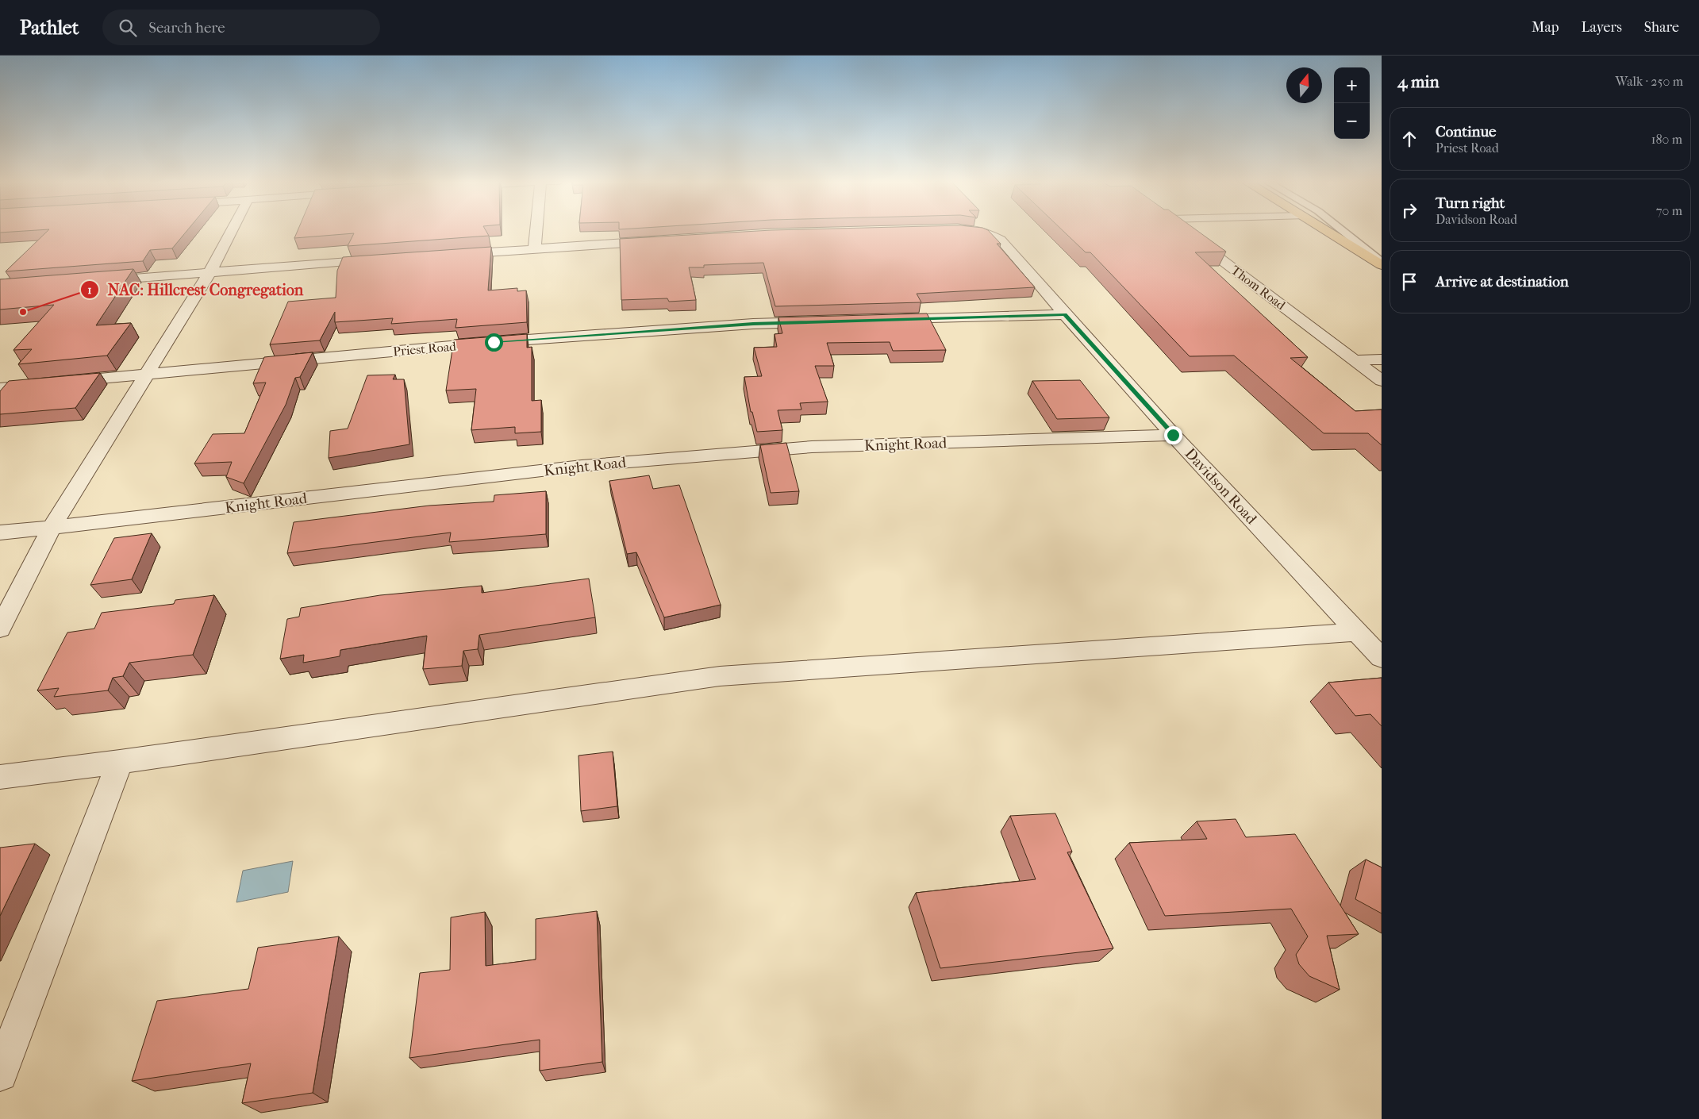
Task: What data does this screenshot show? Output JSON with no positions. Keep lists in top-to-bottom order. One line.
{"streets":{"street":["Thom Road","Priest Road","Knight Road","Davidson Road"]},"crossings":[["Knight Road","Davidson Road"]],"places":["NAC: Hillcrest Congregation"],"north":"top","page":{"header":"Pathlet","search":"Search here","nav":["Map","Layers","Share"],"heading":["4 min","Walk · 250 m"],"map_buttons":["+","−"],"list":[["Continue","Priest Road","180 m"],["Turn right","Davidson Road","70 m"],"Arrive at destination"]}}
